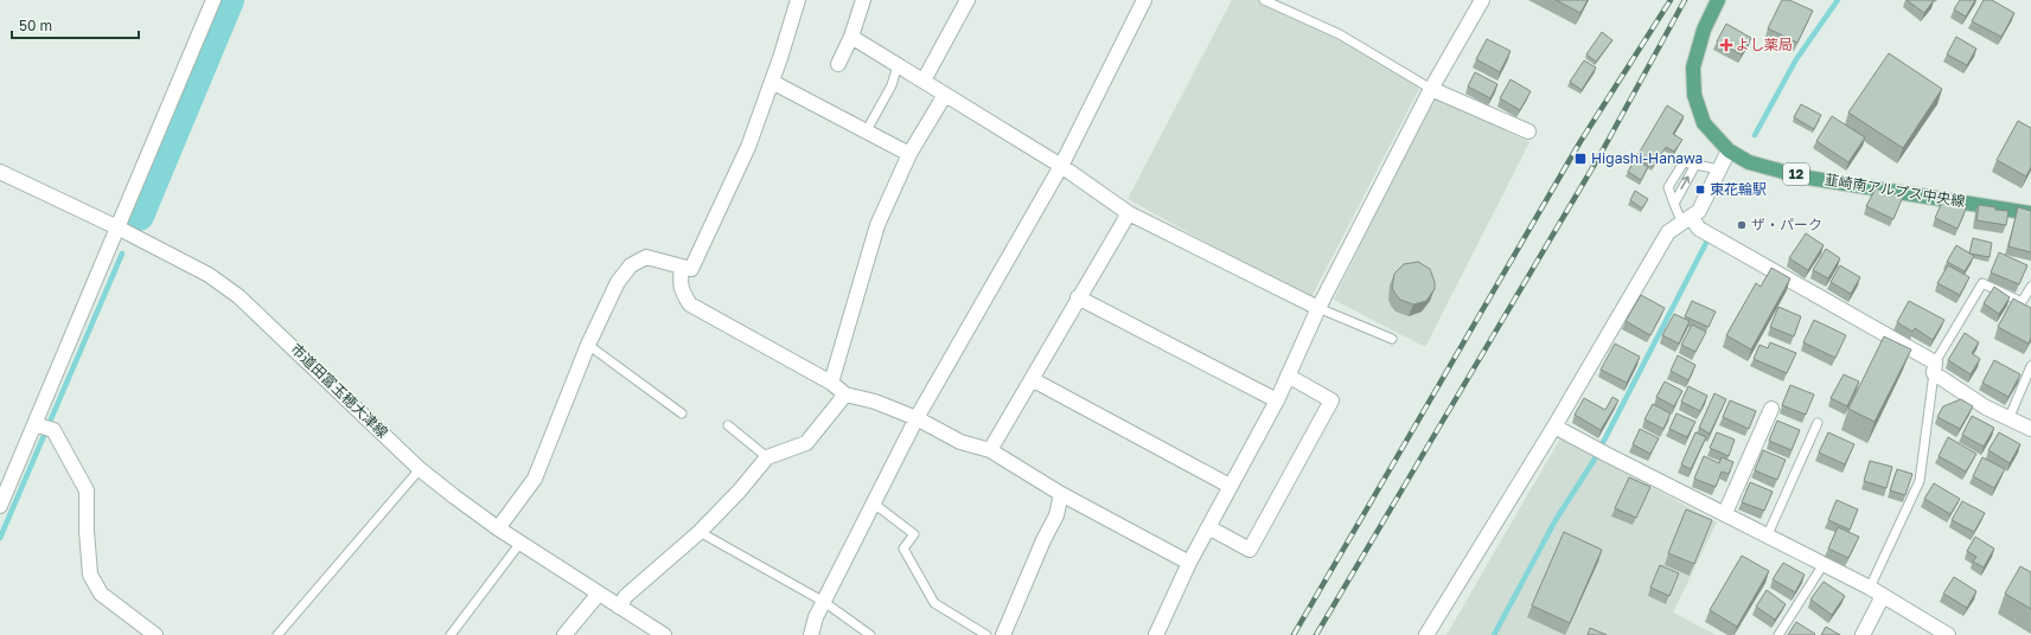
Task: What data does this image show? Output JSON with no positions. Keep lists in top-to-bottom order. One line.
{"streets":{"main road":["12","韮崎南アルプス中央線"],"street":["市道田富玉穂大津線"]},"places":{"health":["よし薬局"],"transit":["Higashi-Hanawa","東花輪駅"],"other":["ザ・パーク"]},"scale_bar":"50 m"}
